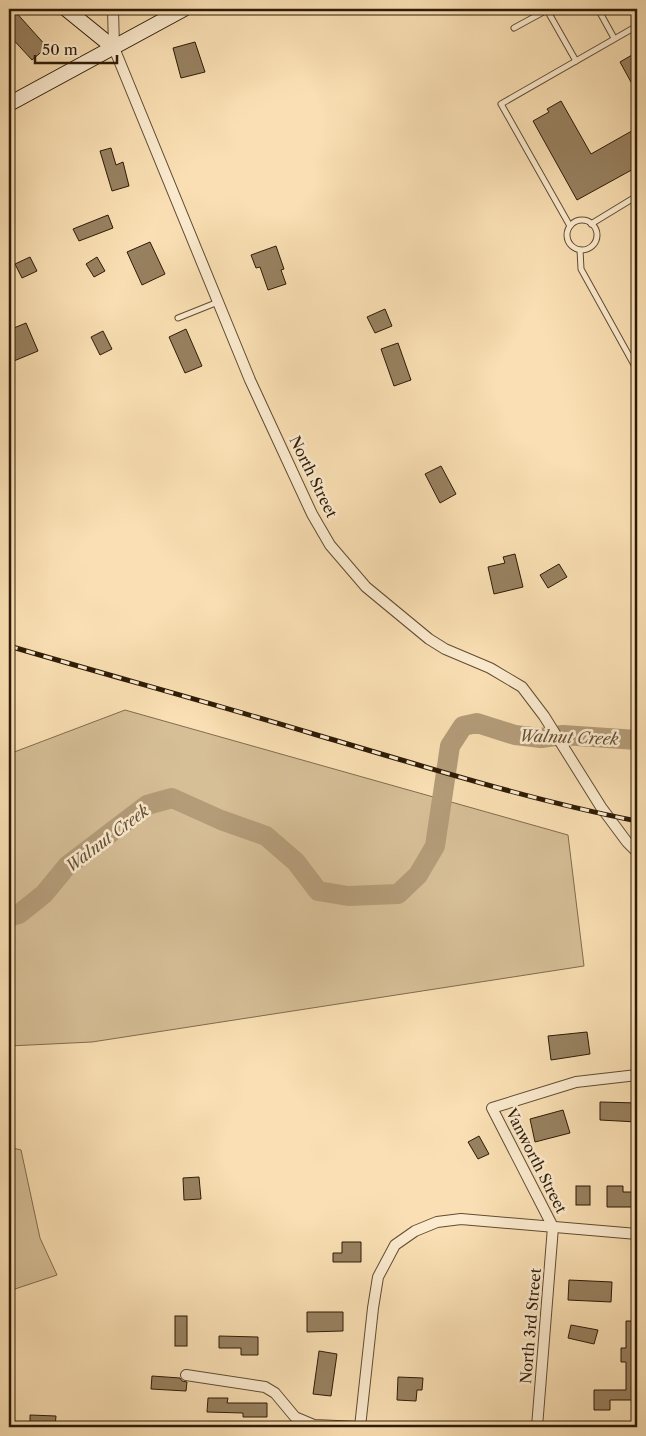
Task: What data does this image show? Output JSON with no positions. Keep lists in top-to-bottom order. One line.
{"streets":{"street":["North Street","Vanworth Street","North 3rd Street"]},"crossings":[["Vanworth Street","North 3rd Street"]],"water":["Walnut Creek"],"scale_bar":"50 m"}
